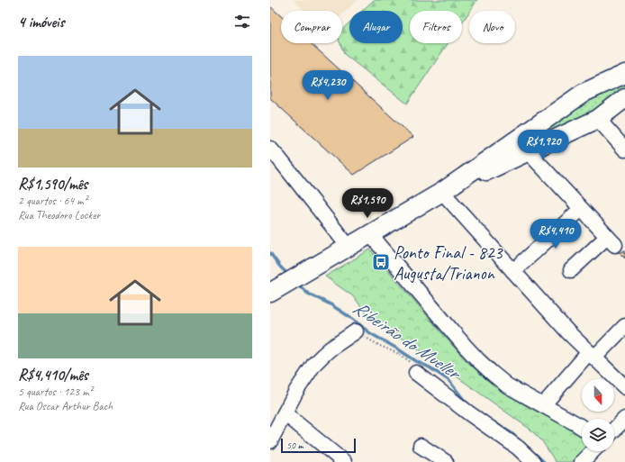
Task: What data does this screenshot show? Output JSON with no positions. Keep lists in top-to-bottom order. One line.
{"water":["Ribeirão do Mueller"],"places":{"bus stop":["Ponto Final - 823 Augusta/Trianon"]},"scale_bar":"50 m","north":"bottom","page":{"heading":"4 imóveis","chip":["Comprar","Alugar","Filtros","Novo"],"list":[{"name":"R$1,590/mês","note":"2 quartos · 64 m² · Rua Theodoro Locker"},{"name":"R$4,410/mês","note":"5 quartos · 123 m² · Rua Oscar Arthur Bach"}],"price":["R$4,230","R$1,920","R$1,590","R$4,410"],"scale":"50 m"}}
